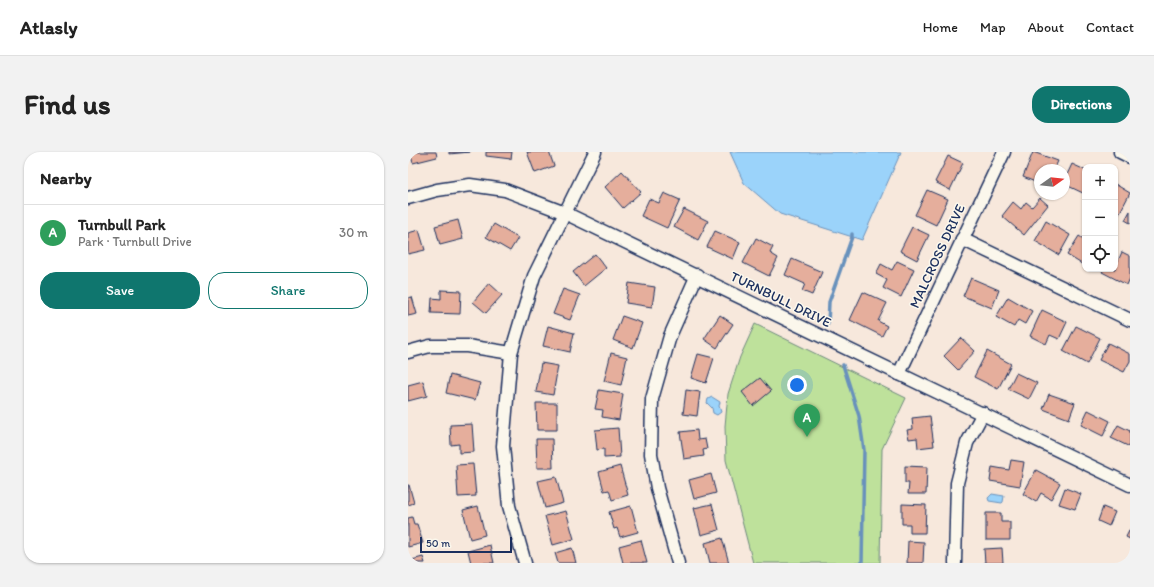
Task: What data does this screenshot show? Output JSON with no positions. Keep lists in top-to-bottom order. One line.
{"streets":{"street":["MALCROSS DRIVE","TURNBULL DRIVE"]},"crossings":[["MALCROSS DRIVE","TURNBULL DRIVE"]],"scale_bar":"50 m","north":"right","page":{"header":"Atlasly","nav":["Home","Map","About","Contact"],"buttons":["Directions",["Save","Share"]],"title":"Find us","heading":"Nearby","map_buttons":["+","−"],"list":[{"mark":"A","name":"Turnbull Park","note":"Park · Turnbull Drive","value":"30 m"}],"pins":"A","scale":"50 m"}}
